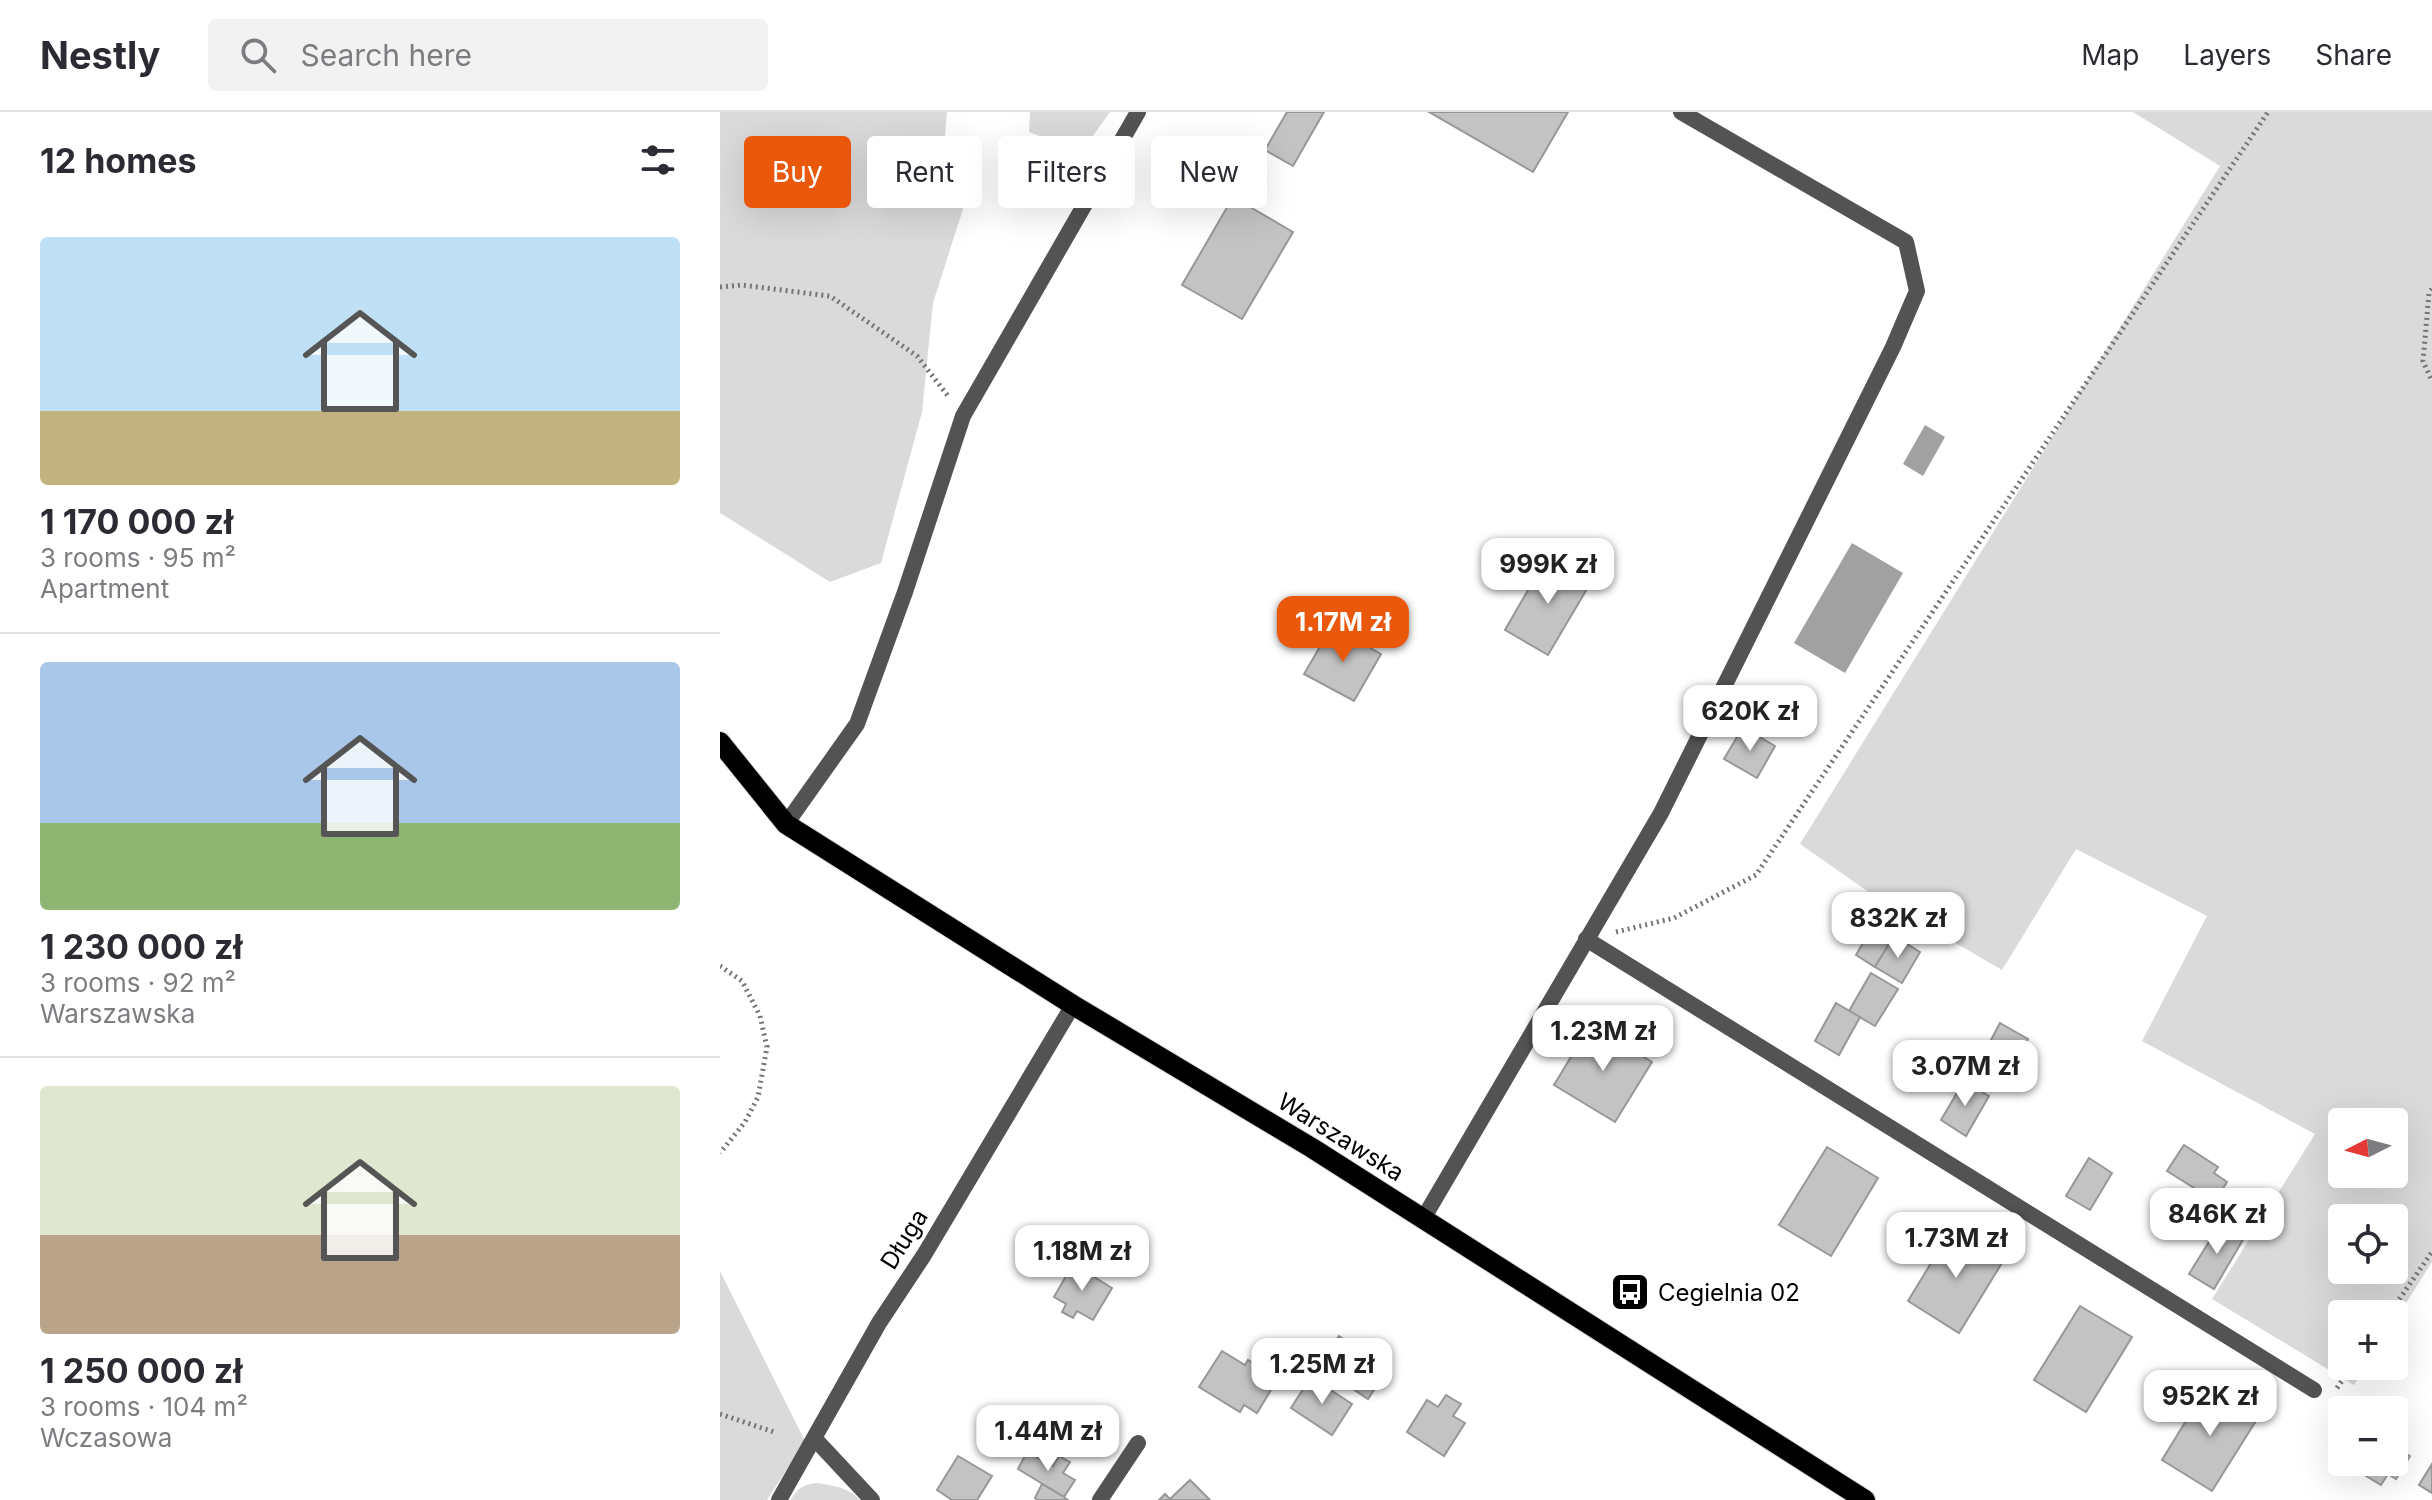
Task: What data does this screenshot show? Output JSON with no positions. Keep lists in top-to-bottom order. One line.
{"streets":{"main road":["Warszawska"],"street":["Długa"]},"crossings":[["Warszawska","Długa"]],"places":{"bus stop":["Cegielnia 02"]},"north":"left","page":{"header":"Nestly","search":"Search here","nav":["Map","Layers","Share"],"heading":"12 homes","chip":["Buy","Rent","Filters","New"],"list":[{"name":"1 170 000 zł","note":"3 rooms · 95 m² · Apartment"},{"name":"1 230 000 zł","note":"3 rooms · 92 m² · Warszawska"},{"name":"1 250 000 zł","note":"3 rooms · 104 m² · Wczasowa"}],"price":["999K zł","1.17M zł","620K zł","832K zł","1.23M zł","3.07M zł","846K zł","1.73M zł","1.18M zł","1.25M zł","952K zł","1.44M zł"],"map_buttons":["+","−"]}}
